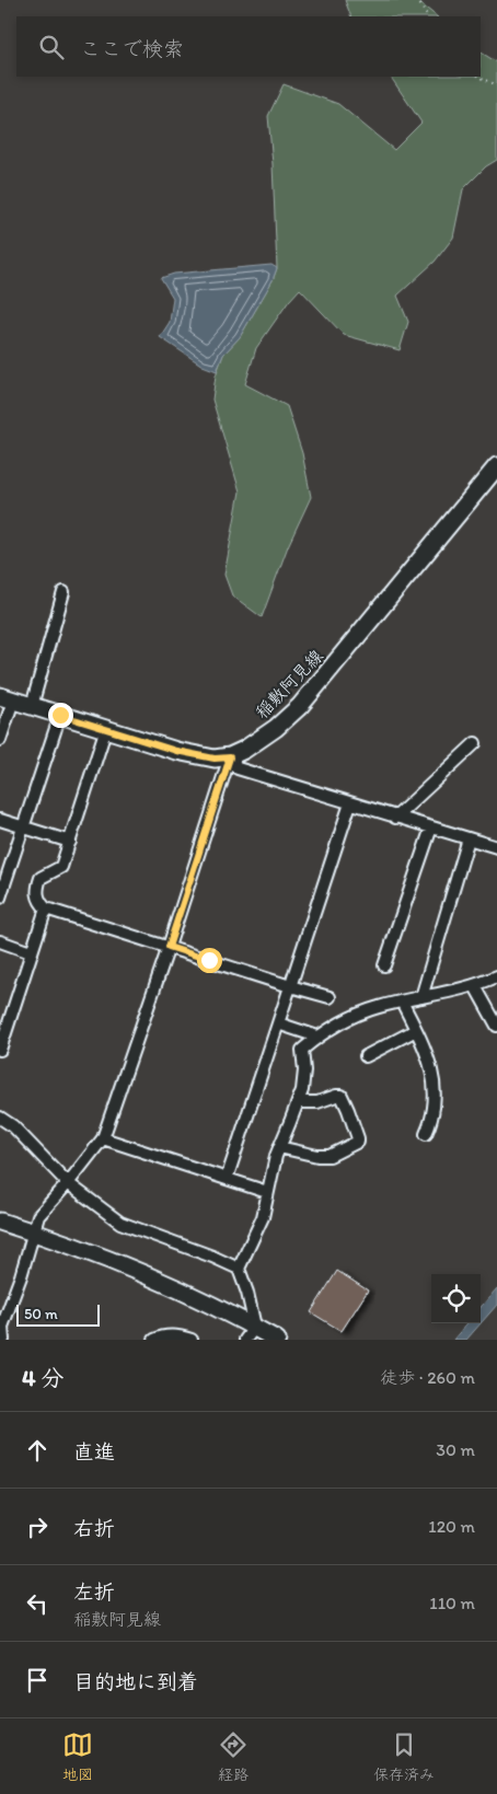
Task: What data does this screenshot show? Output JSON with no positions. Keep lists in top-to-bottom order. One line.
{"streets":{"main road":["稲敷阿見線"]},"scale_bar":"50 m","page":{"search":"ここで検索","scale":"50 m","heading":["4 分","徒歩 · 260 m"],"list":[["直進","30 m"],["右折","120 m"],["左折","稲敷阿見線","110 m"],"目的地に到着"],"nav":["地図","経路","保存済み"]}}
